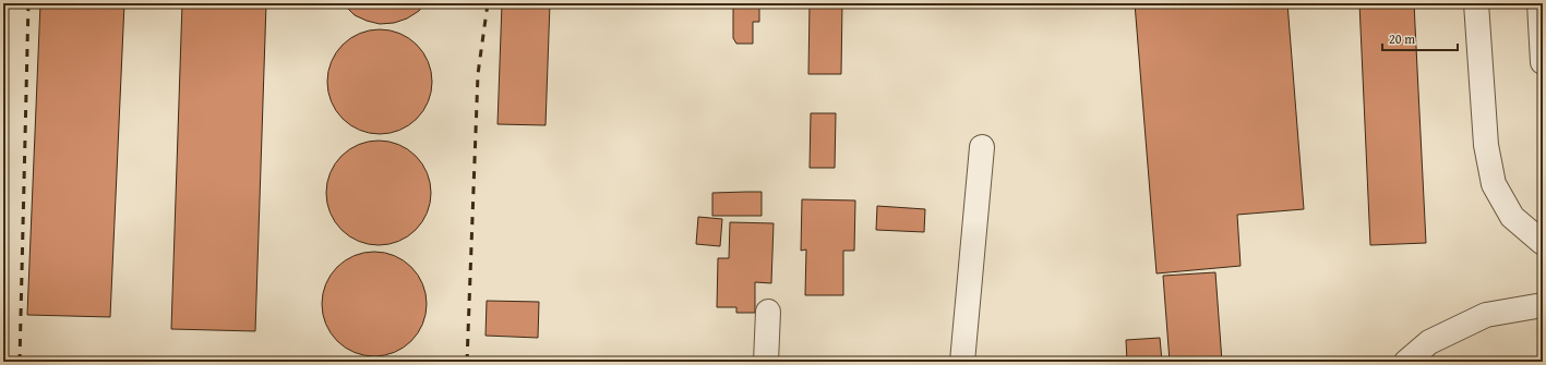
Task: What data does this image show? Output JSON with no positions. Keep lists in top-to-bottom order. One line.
{"scale_bar":"20 m"}
